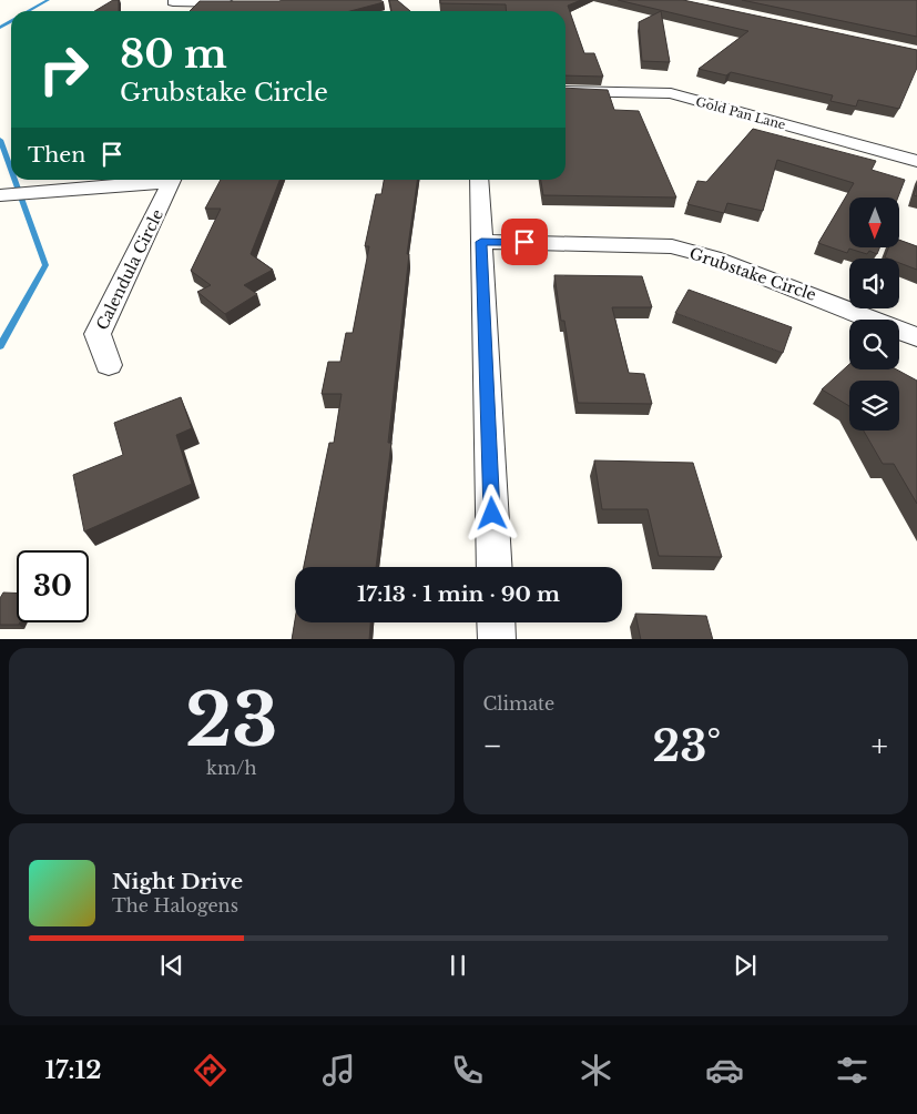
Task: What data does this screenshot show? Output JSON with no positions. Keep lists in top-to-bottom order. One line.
{"streets":{"street":["Gold Pan Lane","Calendula Circle","Grubstake Circle"]},"north":"bottom","page":{"turn":["80 m","Grubstake Circle"],"then":"Then","limit":"30","trip":"17:13 · 1 min · 90 m","tile":[["23","km/h"],"Climate"],"heat":["−","23°","+"],"song":["Night Drive","The Halogens"],"tabs":"17:12"}}
